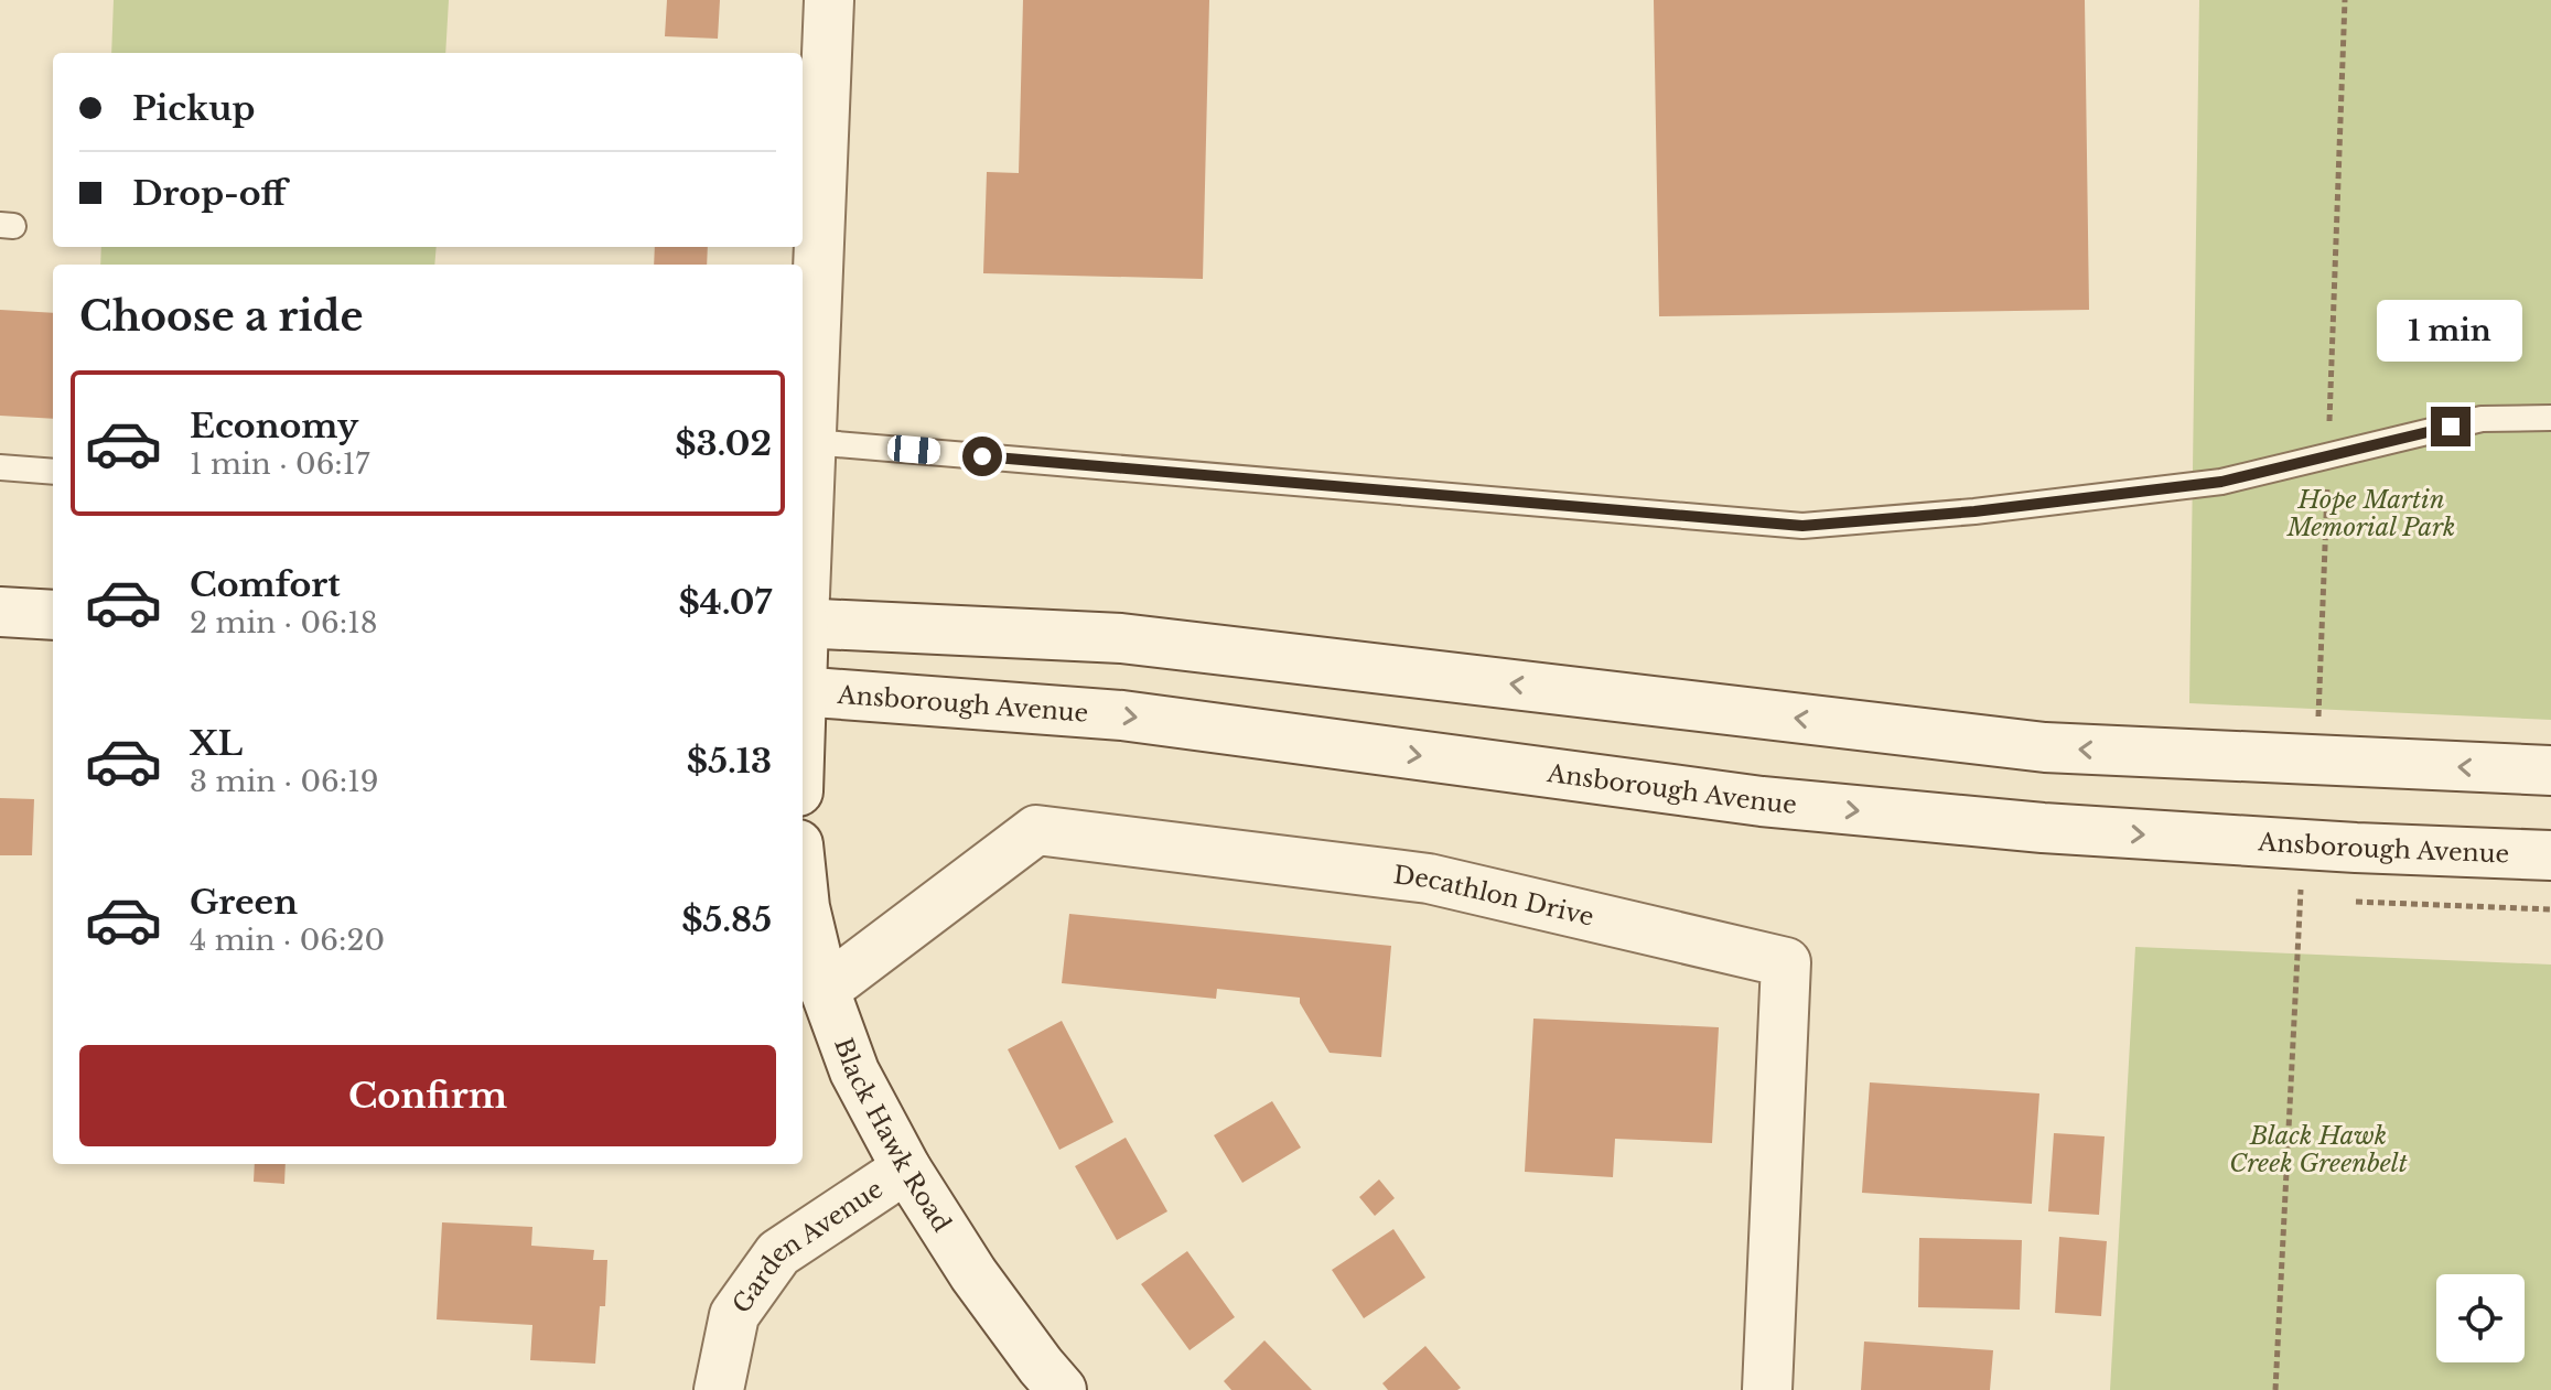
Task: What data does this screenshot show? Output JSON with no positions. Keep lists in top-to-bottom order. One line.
{"streets":{"main road":["Ansborough Avenue","Decathlon Drive","Black Hawk Road","Garden Avenue"]},"crossings":[["Decathlon Drive","Black Hawk Road"],["Black Hawk Road","Garden Avenue"]],"parks":["Hope Martin Memorial Park","Black Hawk Creek Greenbelt"],"page":{"banner":["Pickup","Drop-off"],"heading":"Choose a ride","bubble":"1 min","list":[{"name":"Economy","note":"1 min · 06:17","value":"$3.02"},{"name":"Comfort","note":"2 min · 06:18","value":"$4.07"},{"name":"XL","note":"3 min · 06:19","value":"$5.13"},{"name":"Green","note":"4 min · 06:20","value":"$5.85"}],"buttons":"Confirm"}}
